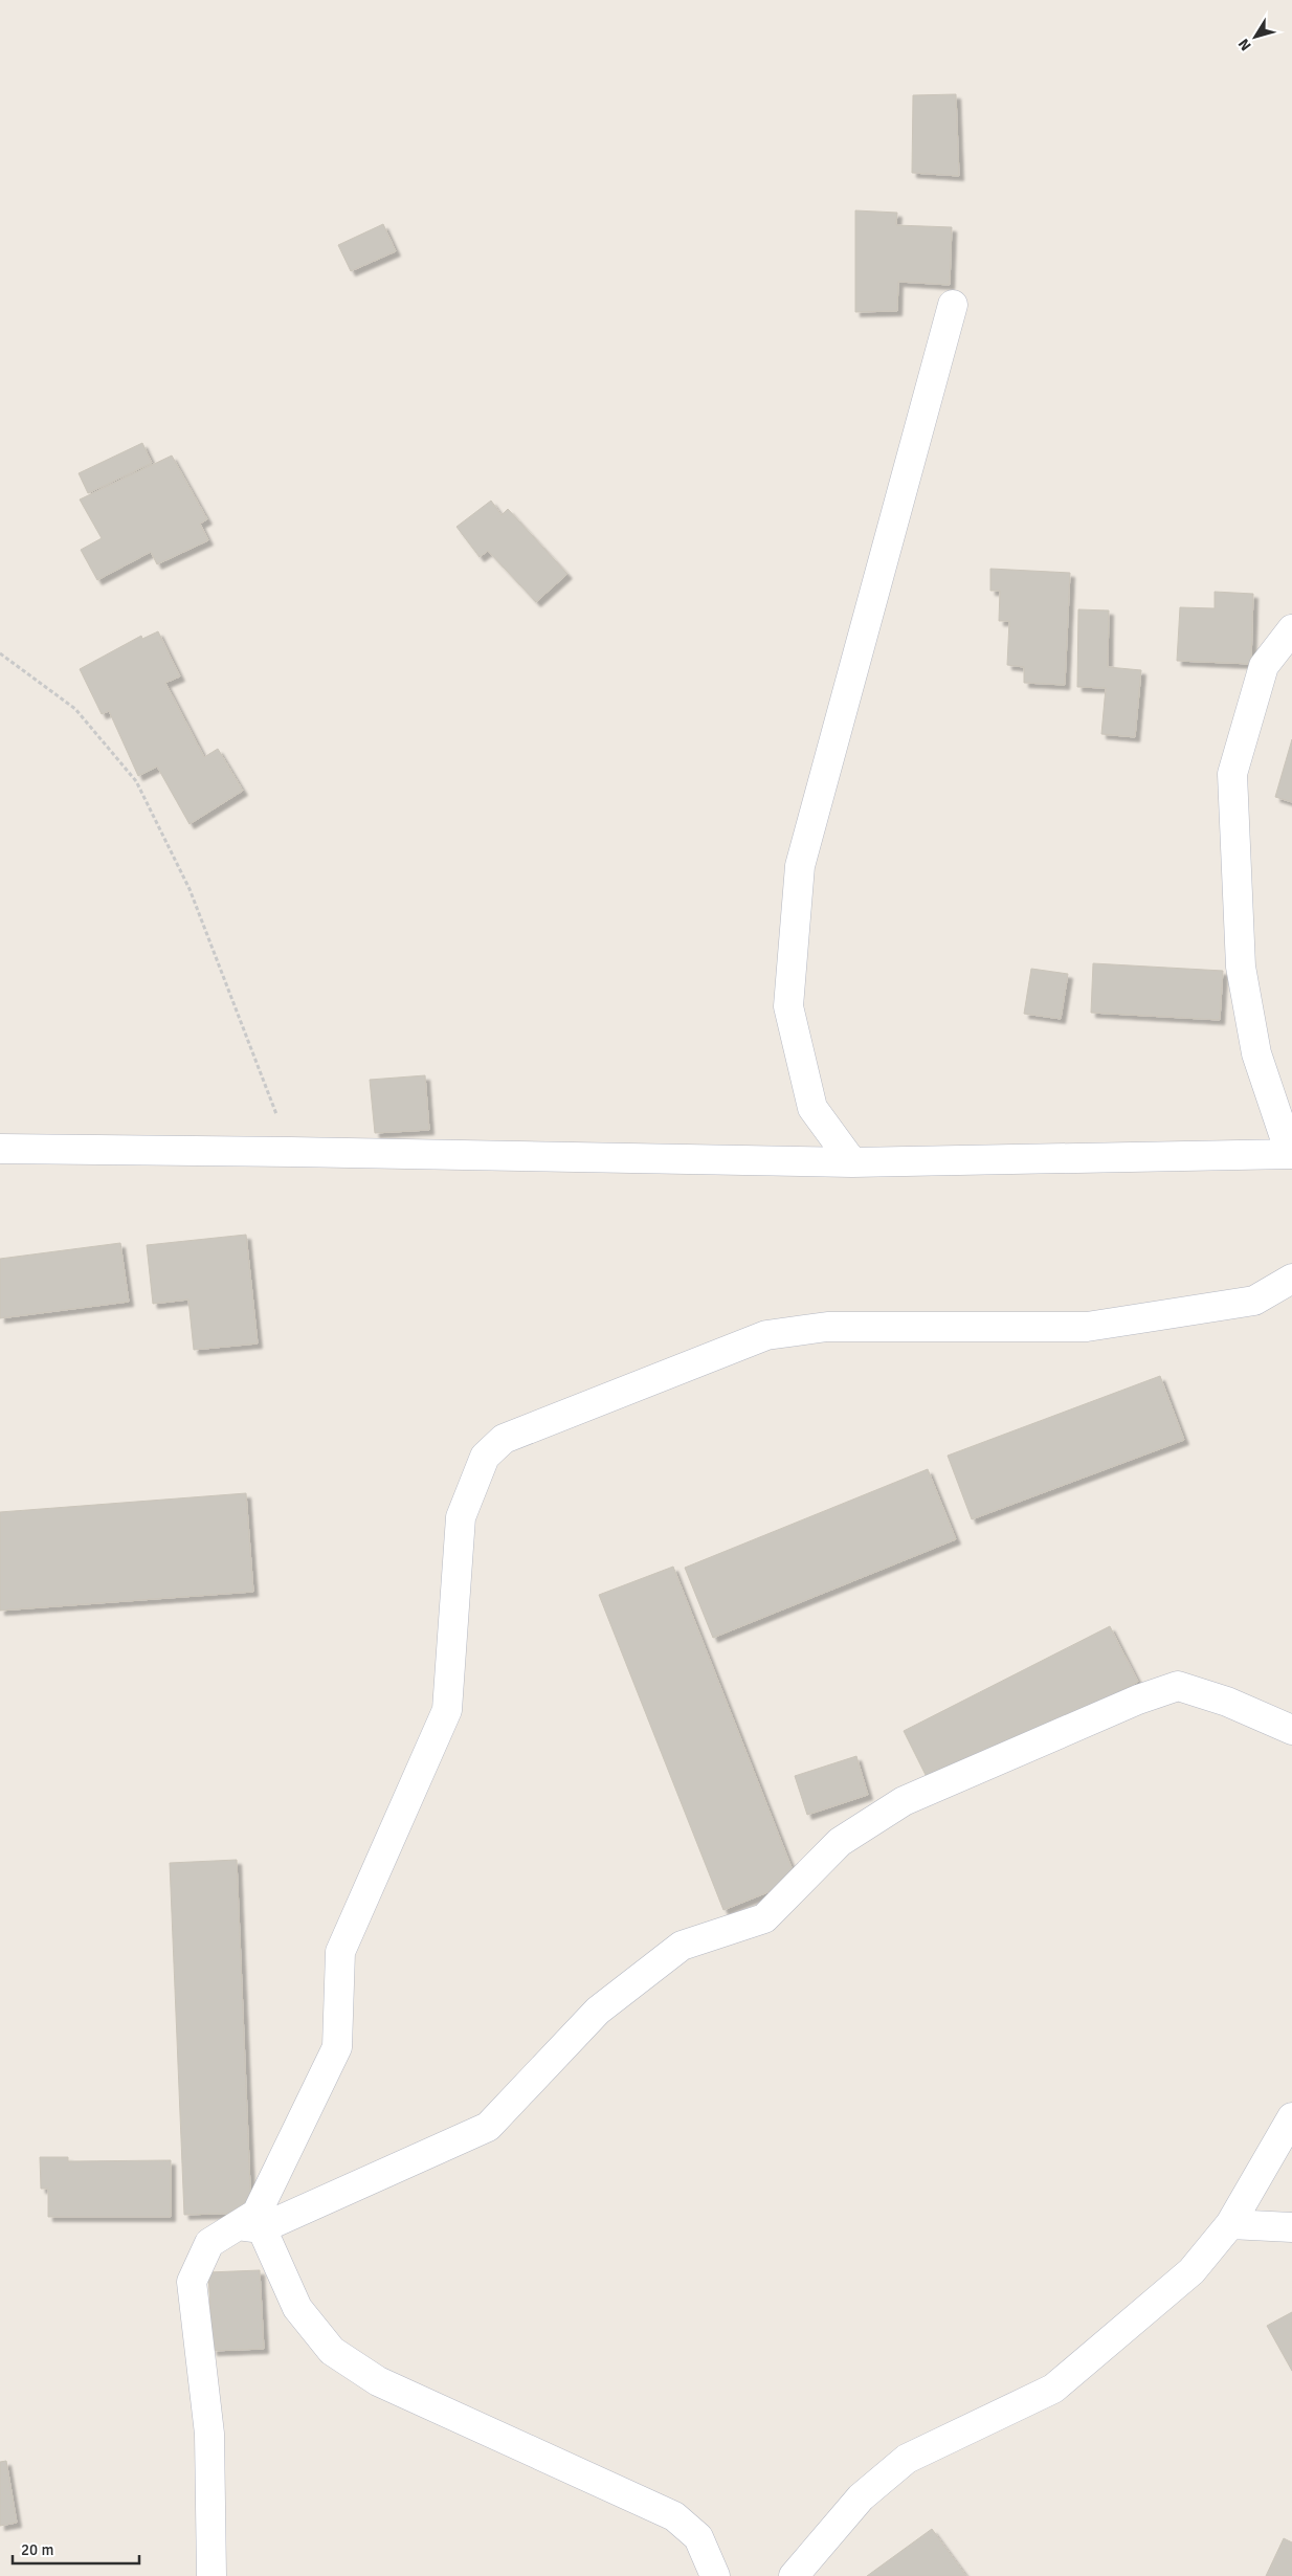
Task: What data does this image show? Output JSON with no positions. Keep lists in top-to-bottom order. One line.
{"scale_bar":"20 m","north":"bottom left"}
